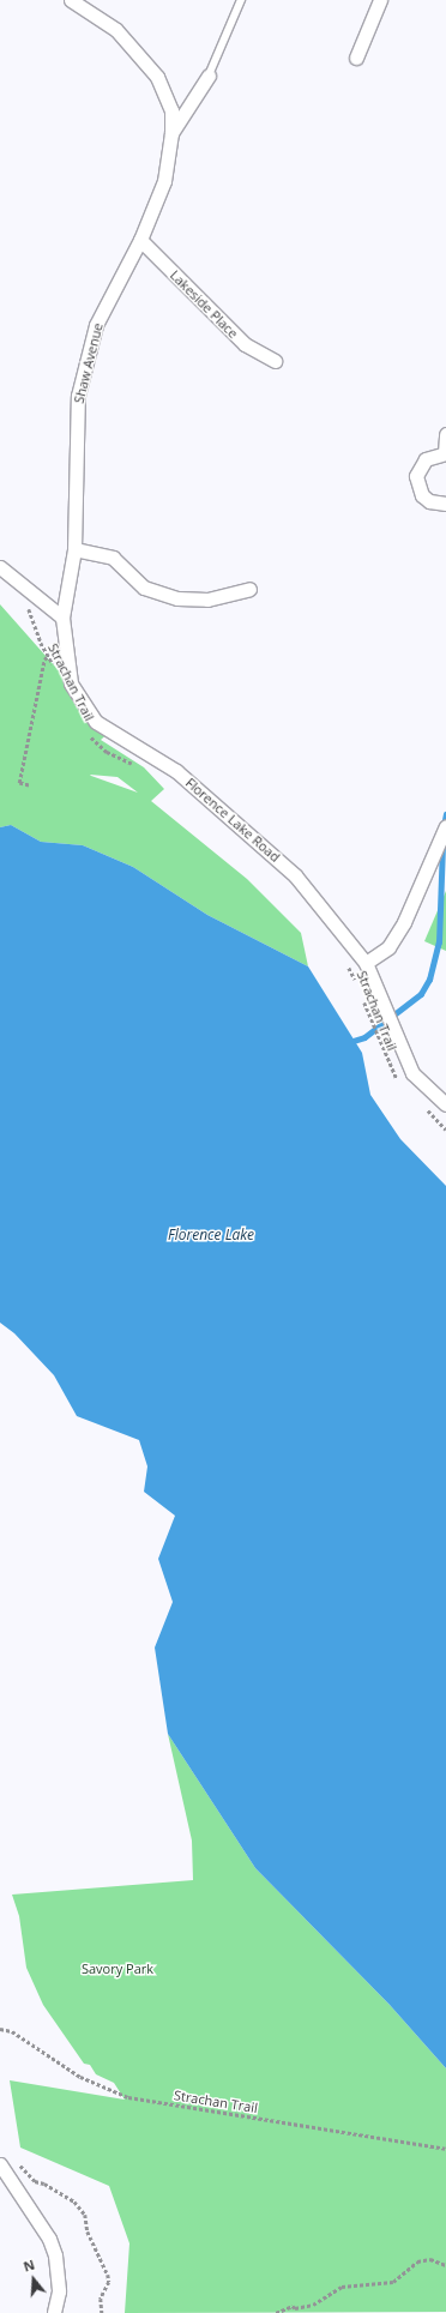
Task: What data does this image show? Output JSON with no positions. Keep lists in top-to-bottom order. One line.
{"streets":{"street":["Lakeside Place","Shaw Avenue","Florence Lake Road"],"path":["Strachan Trail"]},"crossings":[["Lakeside Place","Shaw Avenue"],["Shaw Avenue","Florence Lake Road"]],"water":["Florence Lake"],"parks":["Savory Park"],"north":"top"}
